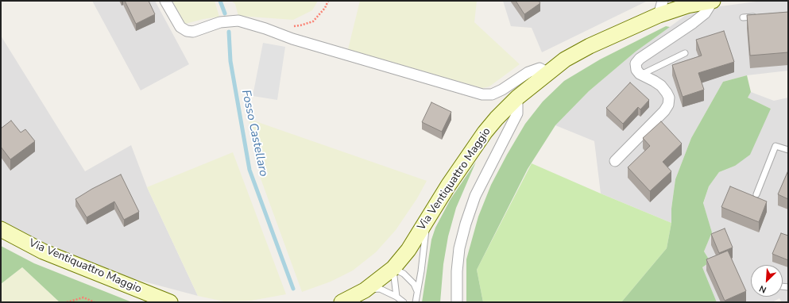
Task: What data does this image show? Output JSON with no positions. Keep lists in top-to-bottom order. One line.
{"streets":{"main road":["Via Ventiquattro Maggio"]},"water":["Fosso Castellaro"],"north":"bottom left"}
